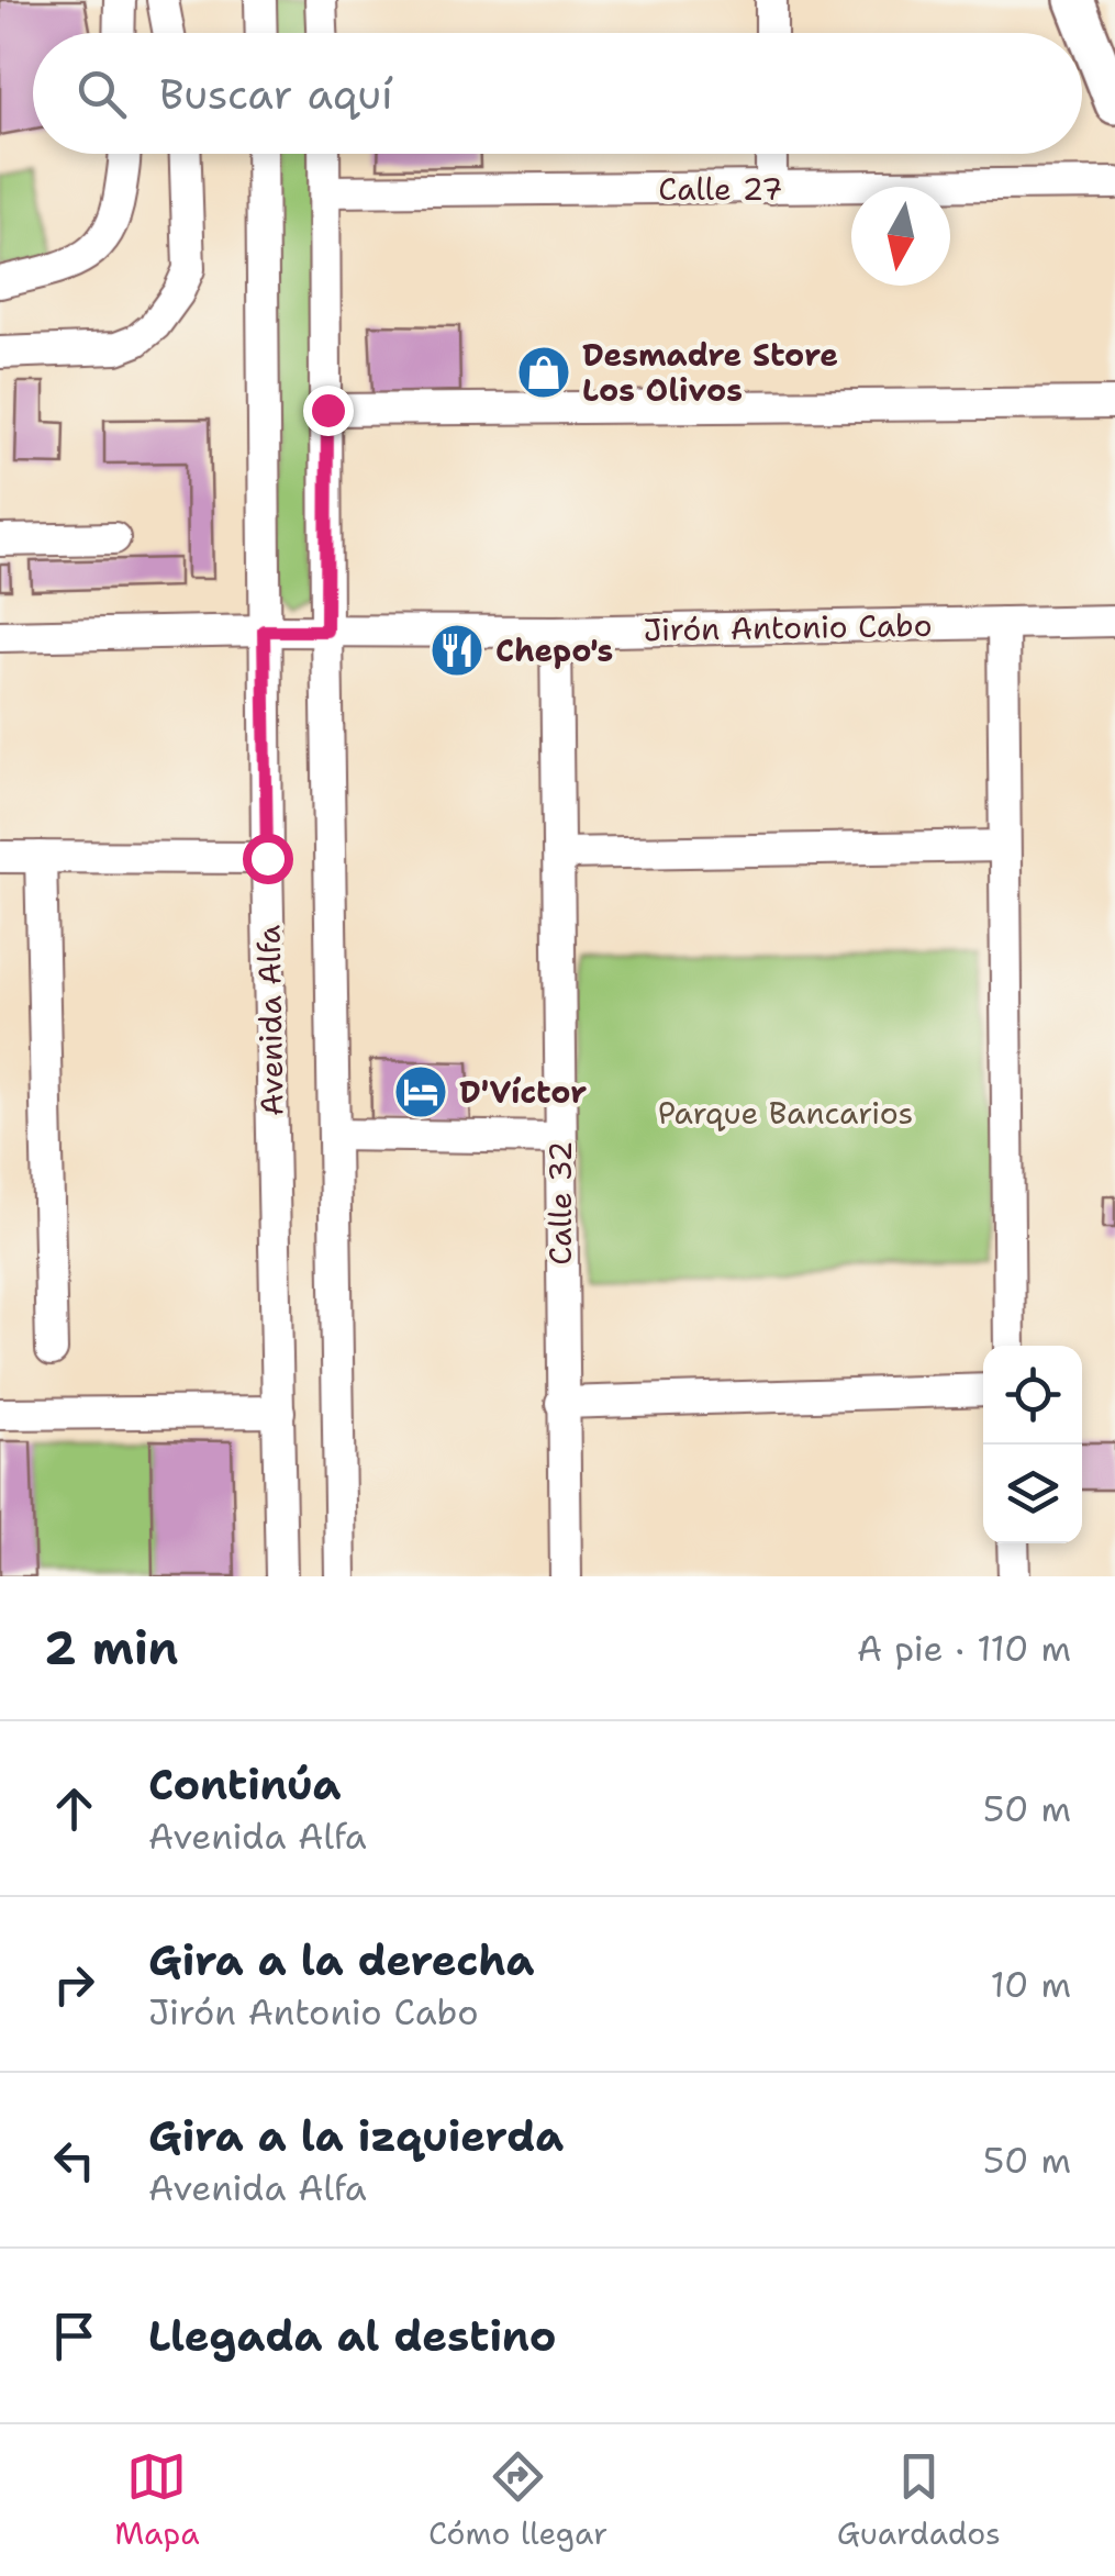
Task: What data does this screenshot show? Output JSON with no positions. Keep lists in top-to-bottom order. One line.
{"streets":{"street":["Calle 27","Jirón Antonio Cabo","Avenida Alfa","Calle 32"]},"crossings":[["Calle 27","Avenida Alfa"],["Jirón Antonio Cabo","Avenida Alfa"],["Jirón Antonio Cabo","Calle 32"]],"parks":["Parque Bancarios"],"places":{"shop":["Desmadre Store Los Olivos"],"restaurant":["Chepo's"],"hotel":["D'Víctor"]},"north":"bottom","page":{"search":"Buscar aquí","heading":["2 min","A pie · 110 m"],"list":[["Continúa","Avenida Alfa","50 m"],["Gira a la derecha","Jirón Antonio Cabo","10 m"],["Gira a la izquierda","Avenida Alfa","50 m"],"Llegada al destino"],"nav":["Mapa","Cómo llegar","Guardados"]}}
